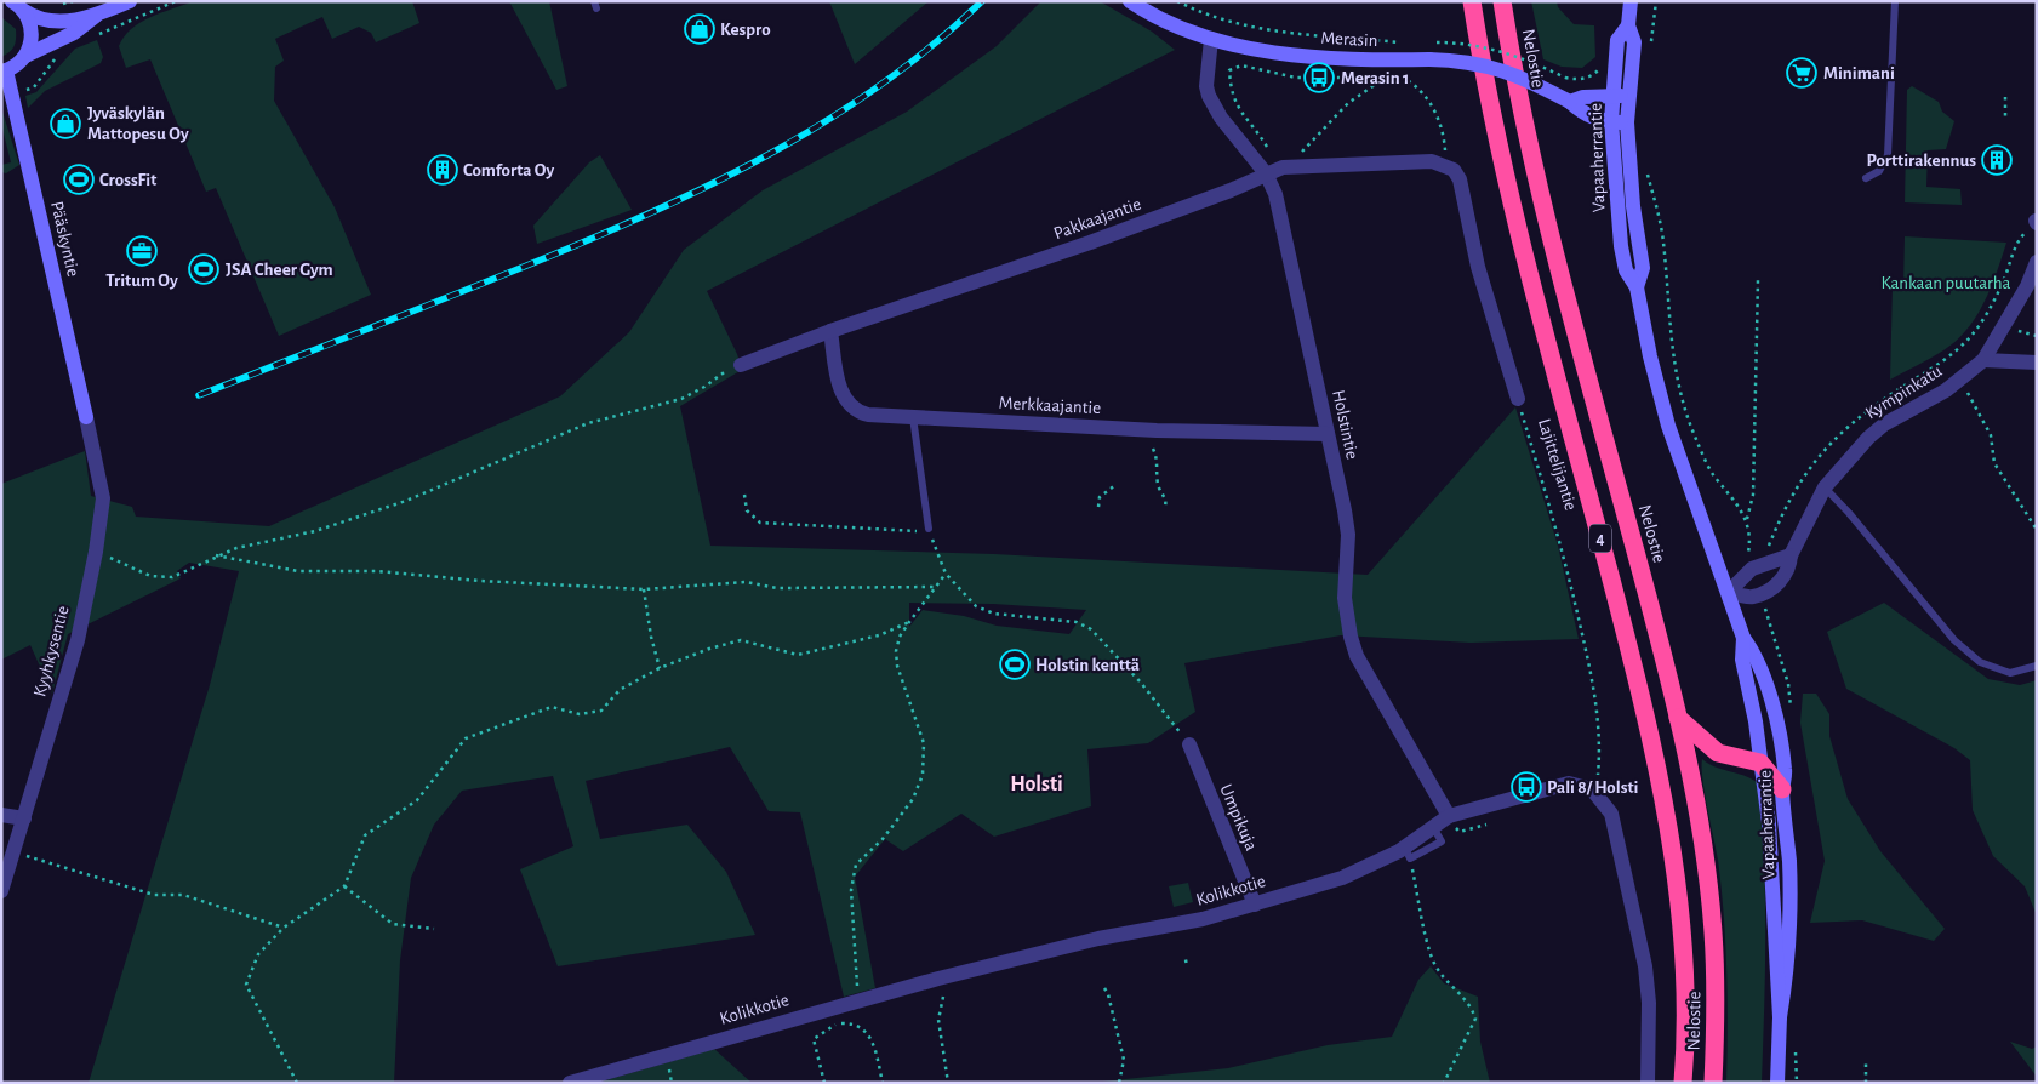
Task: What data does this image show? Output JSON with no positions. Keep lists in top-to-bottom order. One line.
{"streets":{"highway":["Nelostie","4"],"street":["Merasin","Vapaaherrantie","Pakkaajantie","Pääskyntie","Kympinkatu","Merkkaajantie","Holstintie","Kyyhkysentie","Umpikuja","Kolikkotie"],"path":["Lajittelijantie"]},"crossings":[["Merasin","Vapaaherrantie"],["Merasin","Holstintie"],["Vapaaherrantie","Kympinkatu"],["Pakkaajantie","Merkkaajantie"],["Pakkaajantie","Holstintie"],["Pääskyntie","Kyyhkysentie"],["Merkkaajantie","Holstintie"],["Holstintie","Kolikkotie"],["Lajittelijantie","Kolikkotie"],["Umpikuja","Kolikkotie"]],"districts":["Holsti"],"parks":["Kankaan puutarha"],"places":{"shop":["Kespro","Jyväskylän Mattopesu Oy"],"supermarket":["Minimani"],"bus stop":["Merasin 1","Pali 8/ Holsti"],"building":["Porttirakennus","Comforta Oy"],"sports":["CrossFit","JSA Cheer Gym","Holstin kenttä"],"office":["Tritum Oy"]}}
